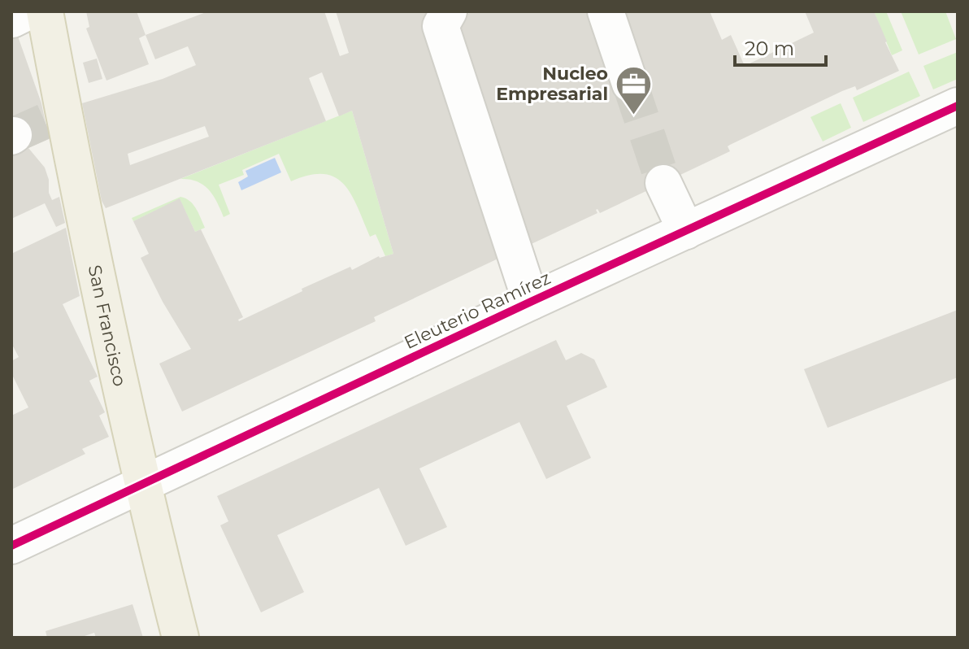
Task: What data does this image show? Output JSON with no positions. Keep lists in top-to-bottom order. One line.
{"streets":{"main road":["San Francisco"],"street":["Eleuterio Ramírez"]},"crossings":[["Eleuterio Ramírez","San Francisco"]],"places":{"office":["Nucleo Empresarial"]},"scale_bar":"20 m"}
